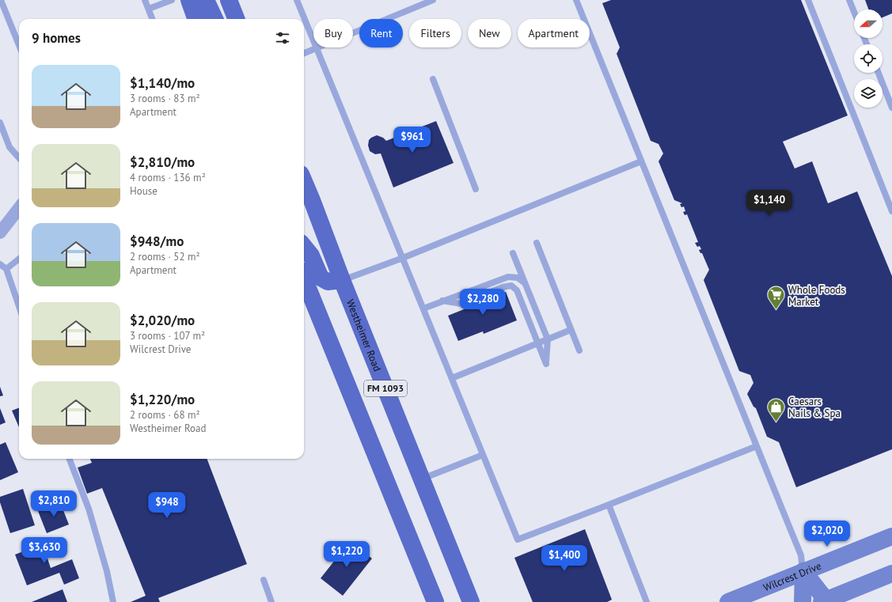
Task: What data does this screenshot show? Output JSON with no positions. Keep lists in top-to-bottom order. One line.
{"streets":{"main road":["Westheimer Road","FM 1093","Wilcrest Drive"]},"places":{"supermarket":["Whole Foods Market"],"shop":["Caesars Nails & Spa"]},"north":"left","page":{"chip":["Buy","Rent","Filters","New","Apartment"],"heading":"9 homes","list":[{"name":"$1,140/mo","note":"3 rooms · 83 m² · Apartment"},{"name":"$2,810/mo","note":"4 rooms · 136 m² · House"},{"name":"$948/mo","note":"2 rooms · 52 m² · Apartment"},{"name":"$2,020/mo","note":"3 rooms · 107 m² · Wilcrest Drive"},{"name":"$1,220/mo","note":"2 rooms · 68 m² · Westheimer Road"}],"price":["$961","$1,140","$2,280","$2,810","$948","$2,020","$3,630","$1,220","$1,400"]}}
